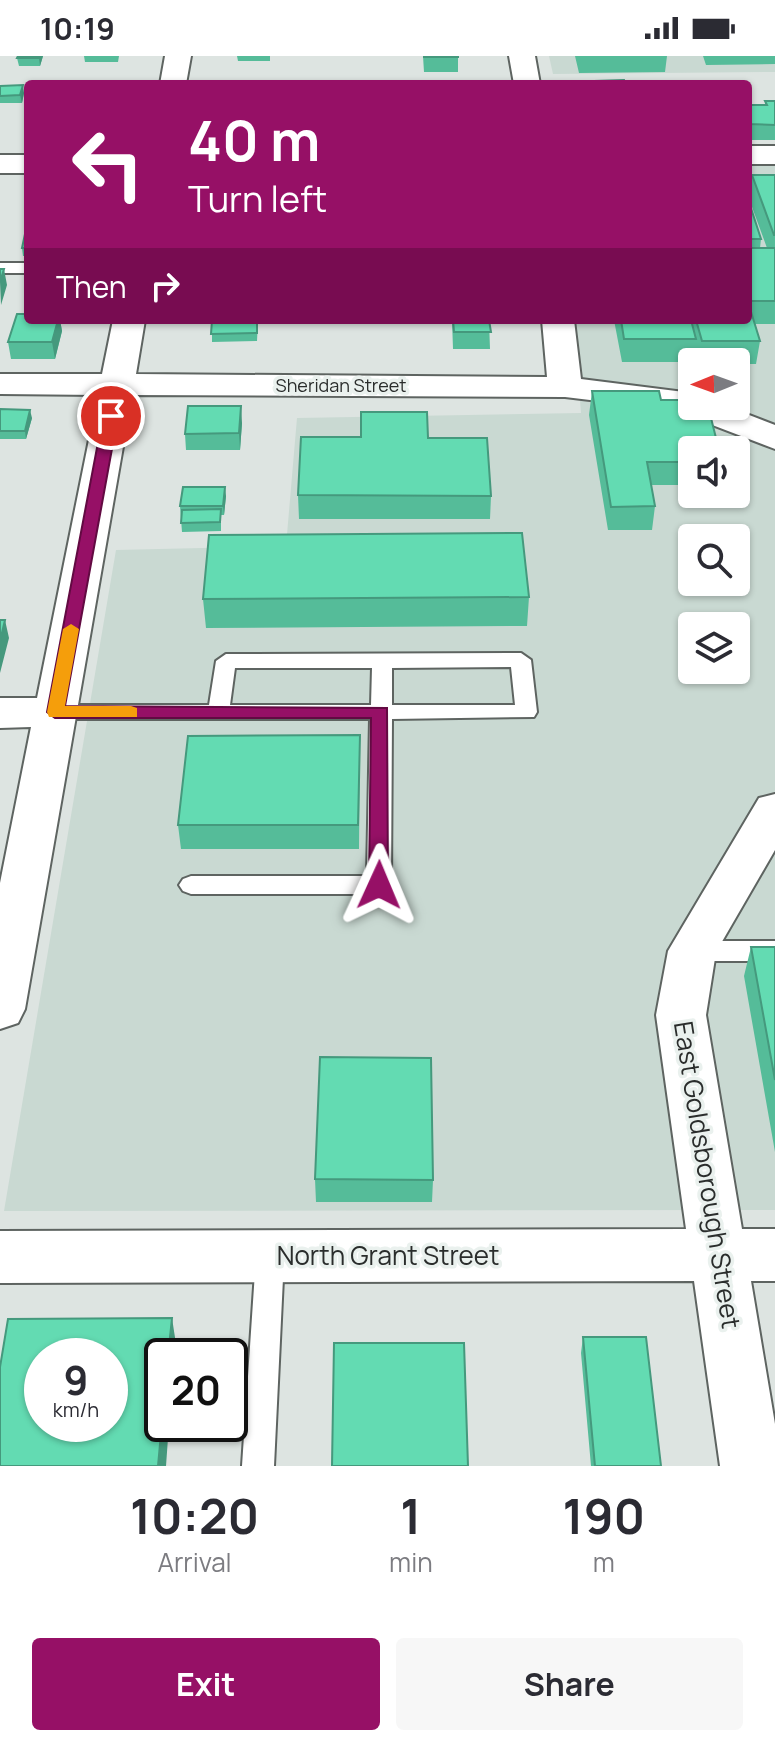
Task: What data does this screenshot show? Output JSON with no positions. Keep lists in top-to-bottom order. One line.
{"streets":{"street":["Sheridan Street","East Goldsborough Street","North Grant Street"]},"crossings":[["East Goldsborough Street","North Grant Street"]],"north":"left","page":{"status":"10:19","turn":["40 m","Turn left"],"then":"Then","speed":"9 km/h","limit":"20","eta":["10:20","Arrival","1","min","190","m"],"buttons":["Exit","Share"]}}
